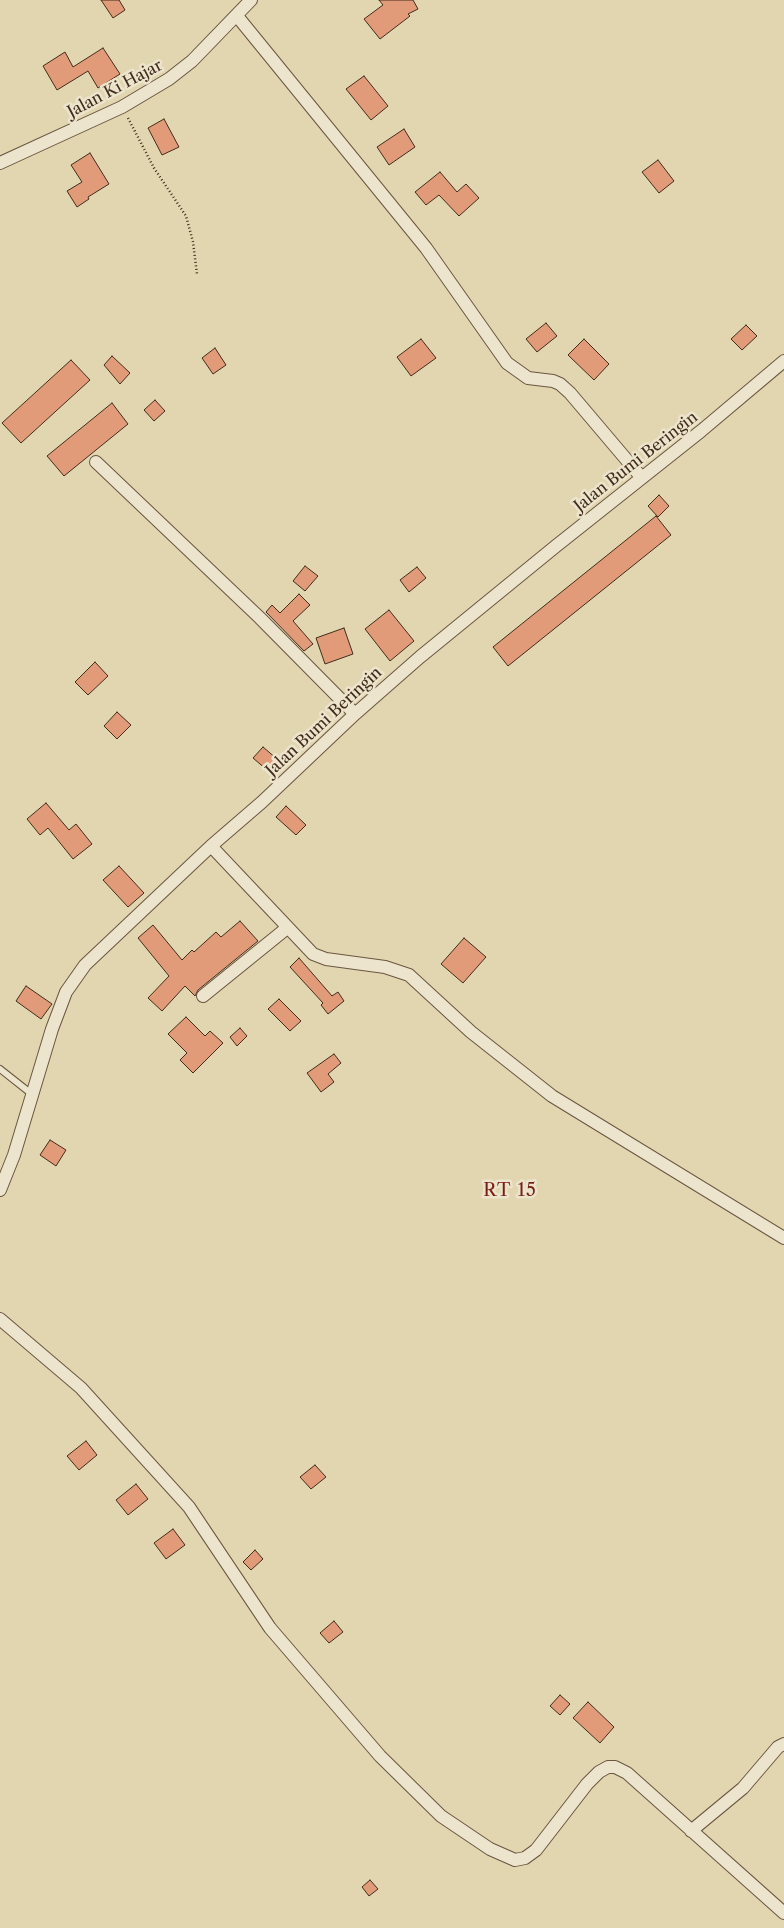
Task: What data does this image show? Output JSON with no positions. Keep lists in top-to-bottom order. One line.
{"streets":{"street":["Jalan Ki Hajar","Jalan Bumi Beringin"]},"districts":["RT 15"]}
